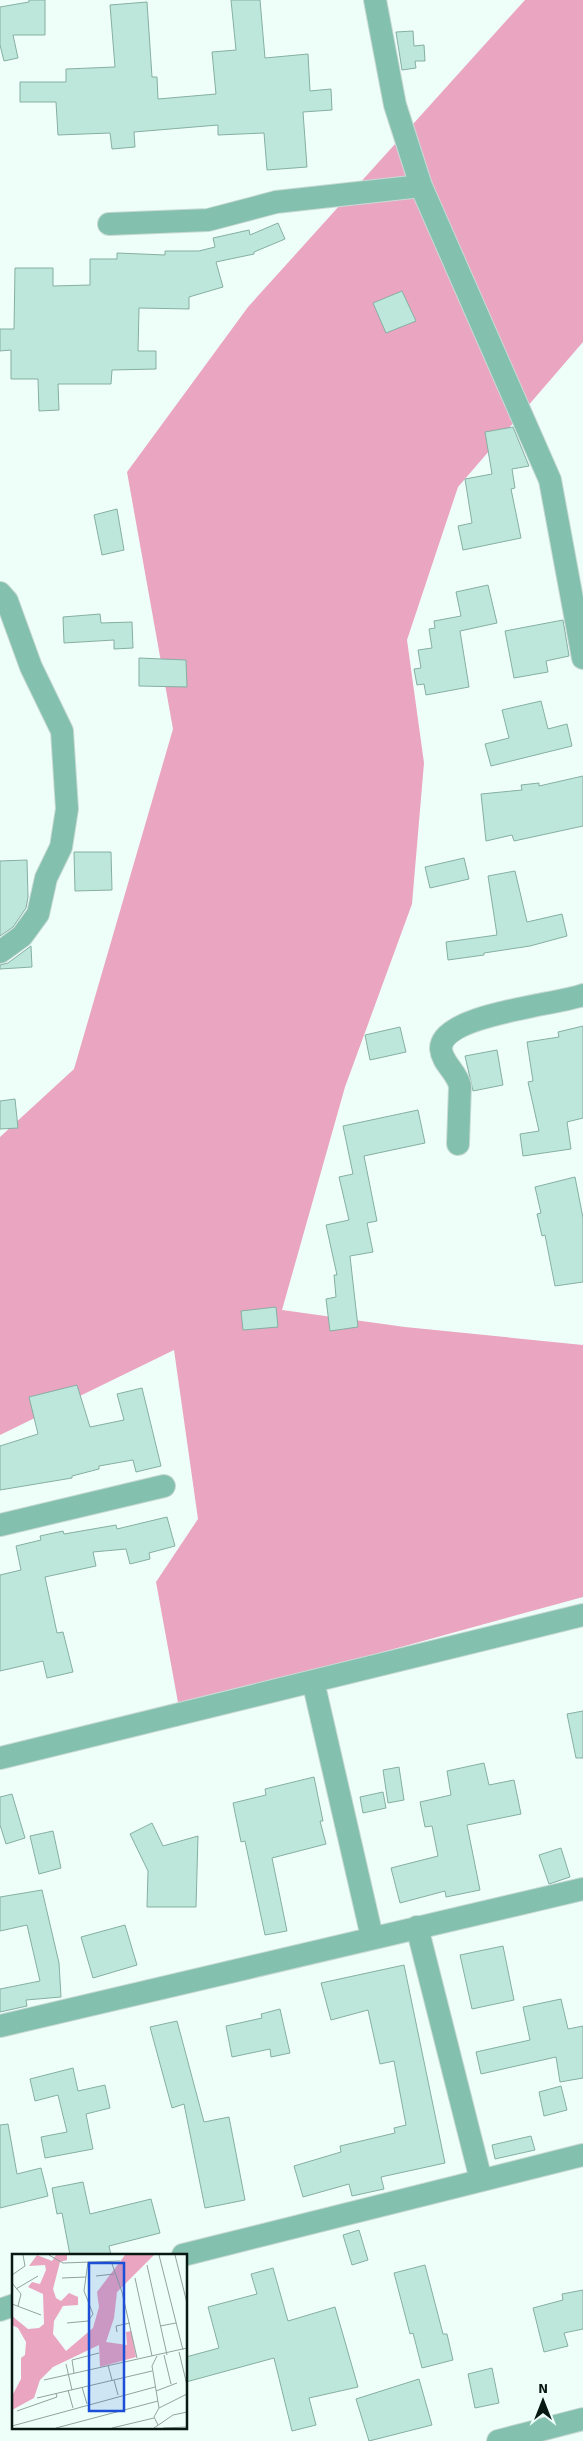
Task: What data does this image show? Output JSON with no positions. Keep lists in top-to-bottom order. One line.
{"north":"top"}
